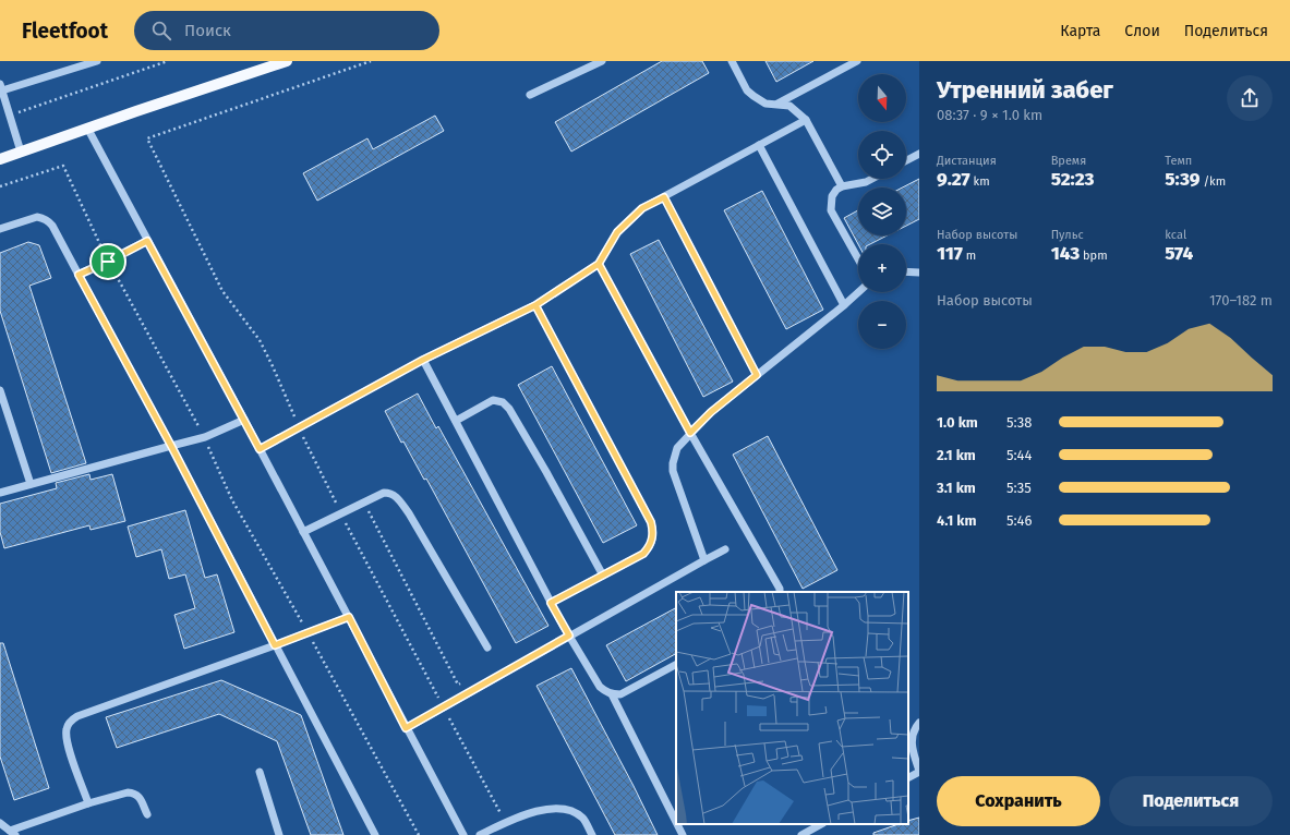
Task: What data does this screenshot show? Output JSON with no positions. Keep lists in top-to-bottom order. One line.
{"north":"bottom","page":{"header":"Fleetfoot","search":"Поиск","nav":["Карта","Слои","Поделиться"],"heading":["Утренний забег","08:37 · 9 × 1.0 km"],"map_buttons":["+","−"],"stats":[["Дистанция","9.27 km"],["Время","52:23"],["Темп","5:39 /km"],["Набор высоты","117 m"],["Пульс","143 bpm"],["kcal","574"]],"chart":["Набор высоты","170–182 m"],"list":[{"name":"1.0 km","note":"5:38"},{"name":"2.1 km","note":"5:44"},{"name":"3.1 km","note":"5:35"},{"name":"4.1 km","note":"5:46"}],"buttons":["Сохранить","Поделиться"]}}
